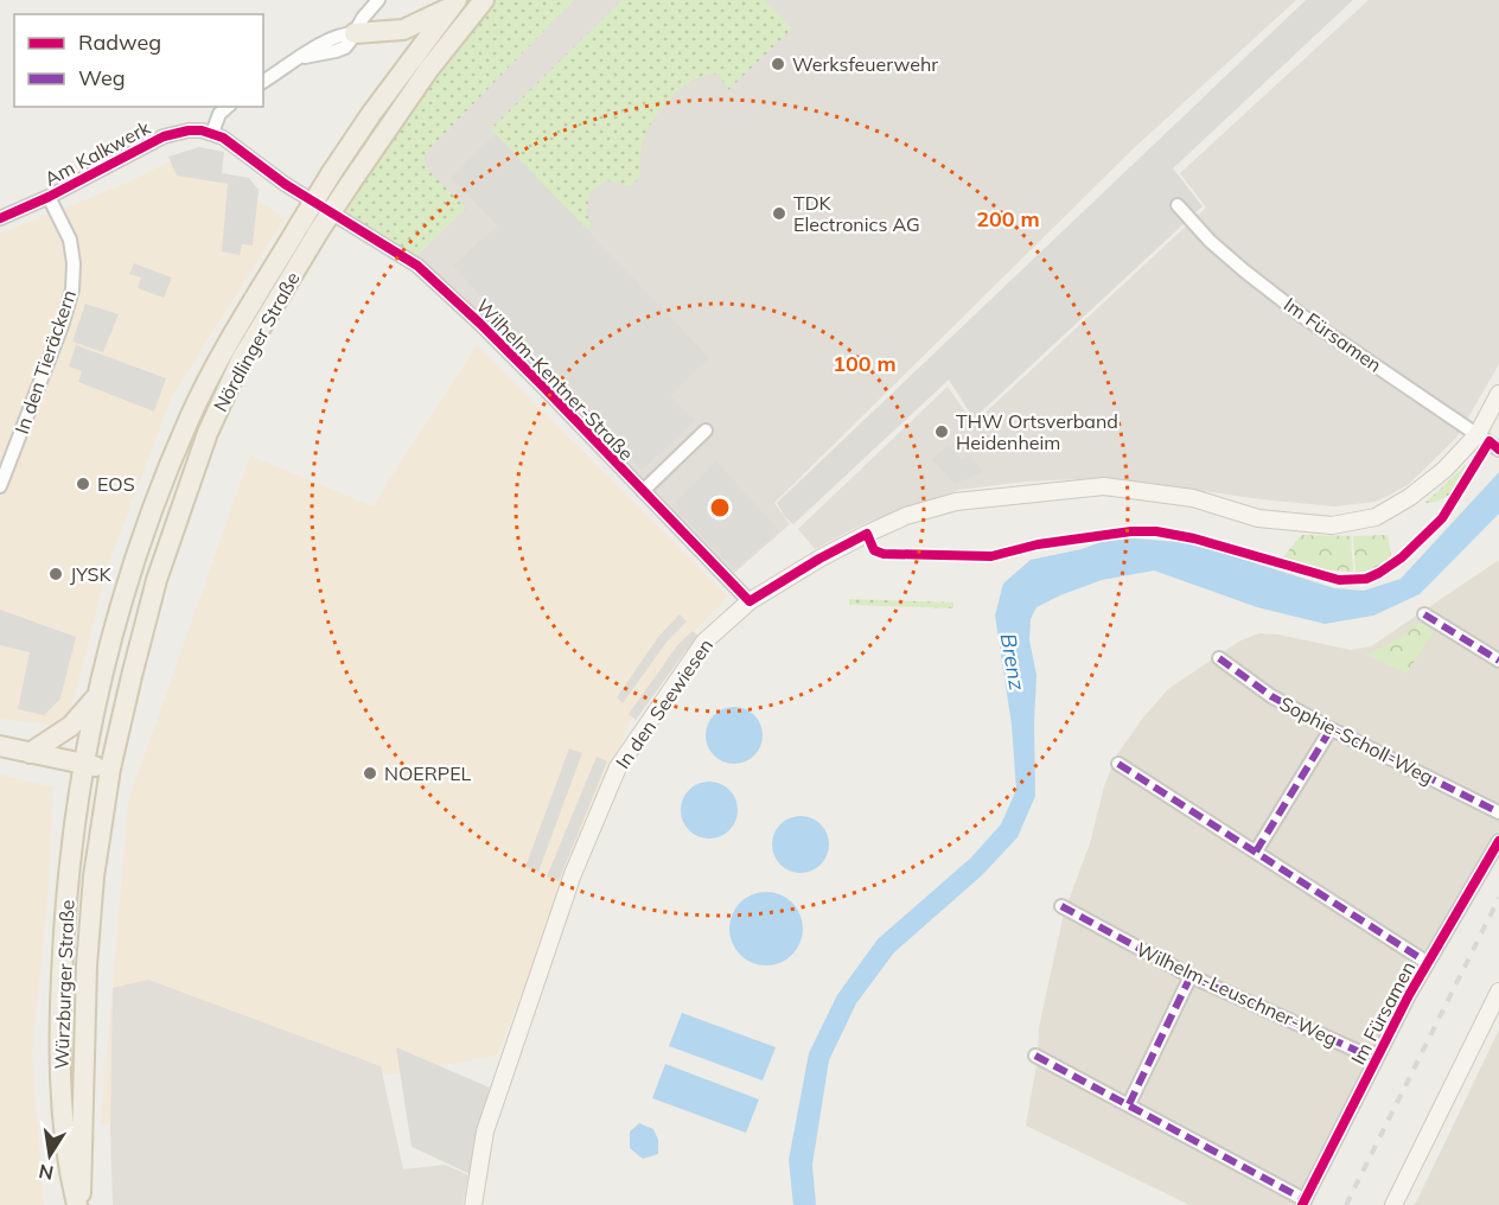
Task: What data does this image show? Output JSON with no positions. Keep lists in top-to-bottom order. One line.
{"streets":{"main road":["Nördlinger Straße","Würzburger Straße"],"street":["Am Kalkwerk","Im Fürsamen","In den Tieräckern","Wilhelm-Kentner-Straße","In den Seewiesen","Sophie-Scholl-Weg","Wilhelm-Leuschner-Weg"]},"crossings":[["Am Kalkwerk","In den Tieräckern"],["Am Kalkwerk","Wilhelm-Kentner-Straße"],["Im Fürsamen","In den Seewiesen"],["Im Fürsamen","Wilhelm-Leuschner-Weg"],["Nördlinger Straße","Würzburger Straße"],["Wilhelm-Kentner-Straße","In den Seewiesen"]],"water":["Brenz"],"places":["Werksfeuerwehr","TDK Electronics AG","THW Ortsverband Heidenheim","EOS","JYSK","NOERPEL"],"legend":["Radweg","Weg"],"north":"bottom","rings":["200 m","100 m"]}
